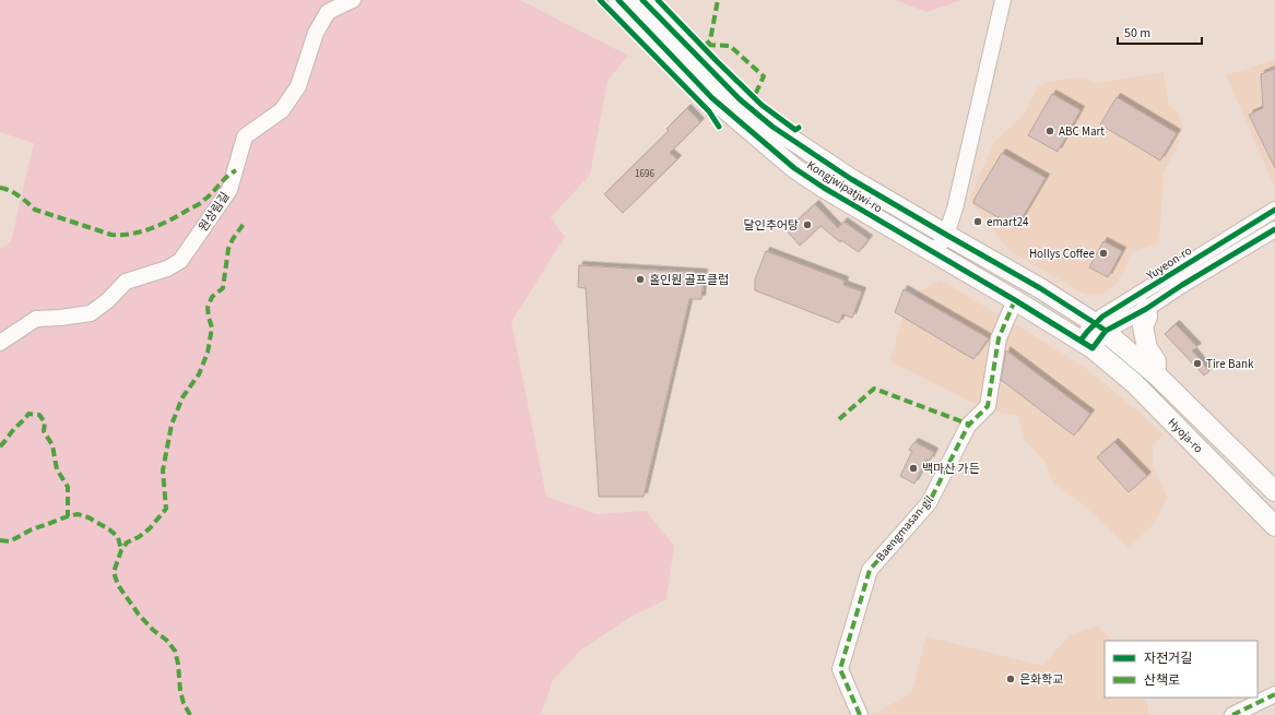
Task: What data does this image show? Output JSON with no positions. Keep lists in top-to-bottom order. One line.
{"streets":{"main road":["Kongjwipatjwi-ro","Hyoja-ro"],"street":["원상림길","Yuyeon-ro","Baengmasan-gil"]},"crossings":[["Kongjwipatjwi-ro","Yuyeon-ro"],["Kongjwipatjwi-ro","Hyoja-ro"],["Kongjwipatjwi-ro","Baengmasan-gil"],["Yuyeon-ro","Hyoja-ro"]],"places":["ABC Mart","emart24","달인추어탕","Hollys Coffee","홀인원 골프클럽","Tire Bank","백마산 가든","은화학교"],"house_numbers":["1696"],"legend":["자전거길","산책로"],"scale_bar":"50 m"}
